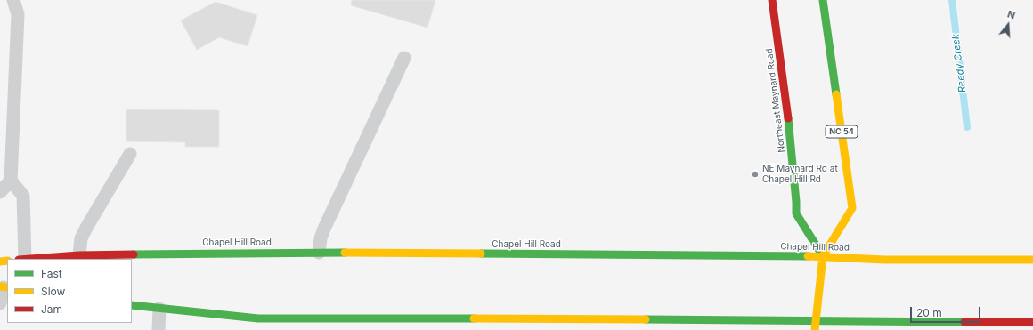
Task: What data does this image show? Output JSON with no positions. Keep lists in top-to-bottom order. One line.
{"streets":{"main road":["Northeast Maynard Road","NC 54","Chapel Hill Road"]},"crossings":[["Northeast Maynard Road","NC 54"],["Northeast Maynard Road","Chapel Hill Road"],["NC 54","Chapel Hill Road"]],"water":["Reedy Creek"],"places":["NE Maynard Rd at Chapel Hill Rd"],"legend":["Fast","Slow","Jam"],"scale_bar":"20 m","north":"top"}
